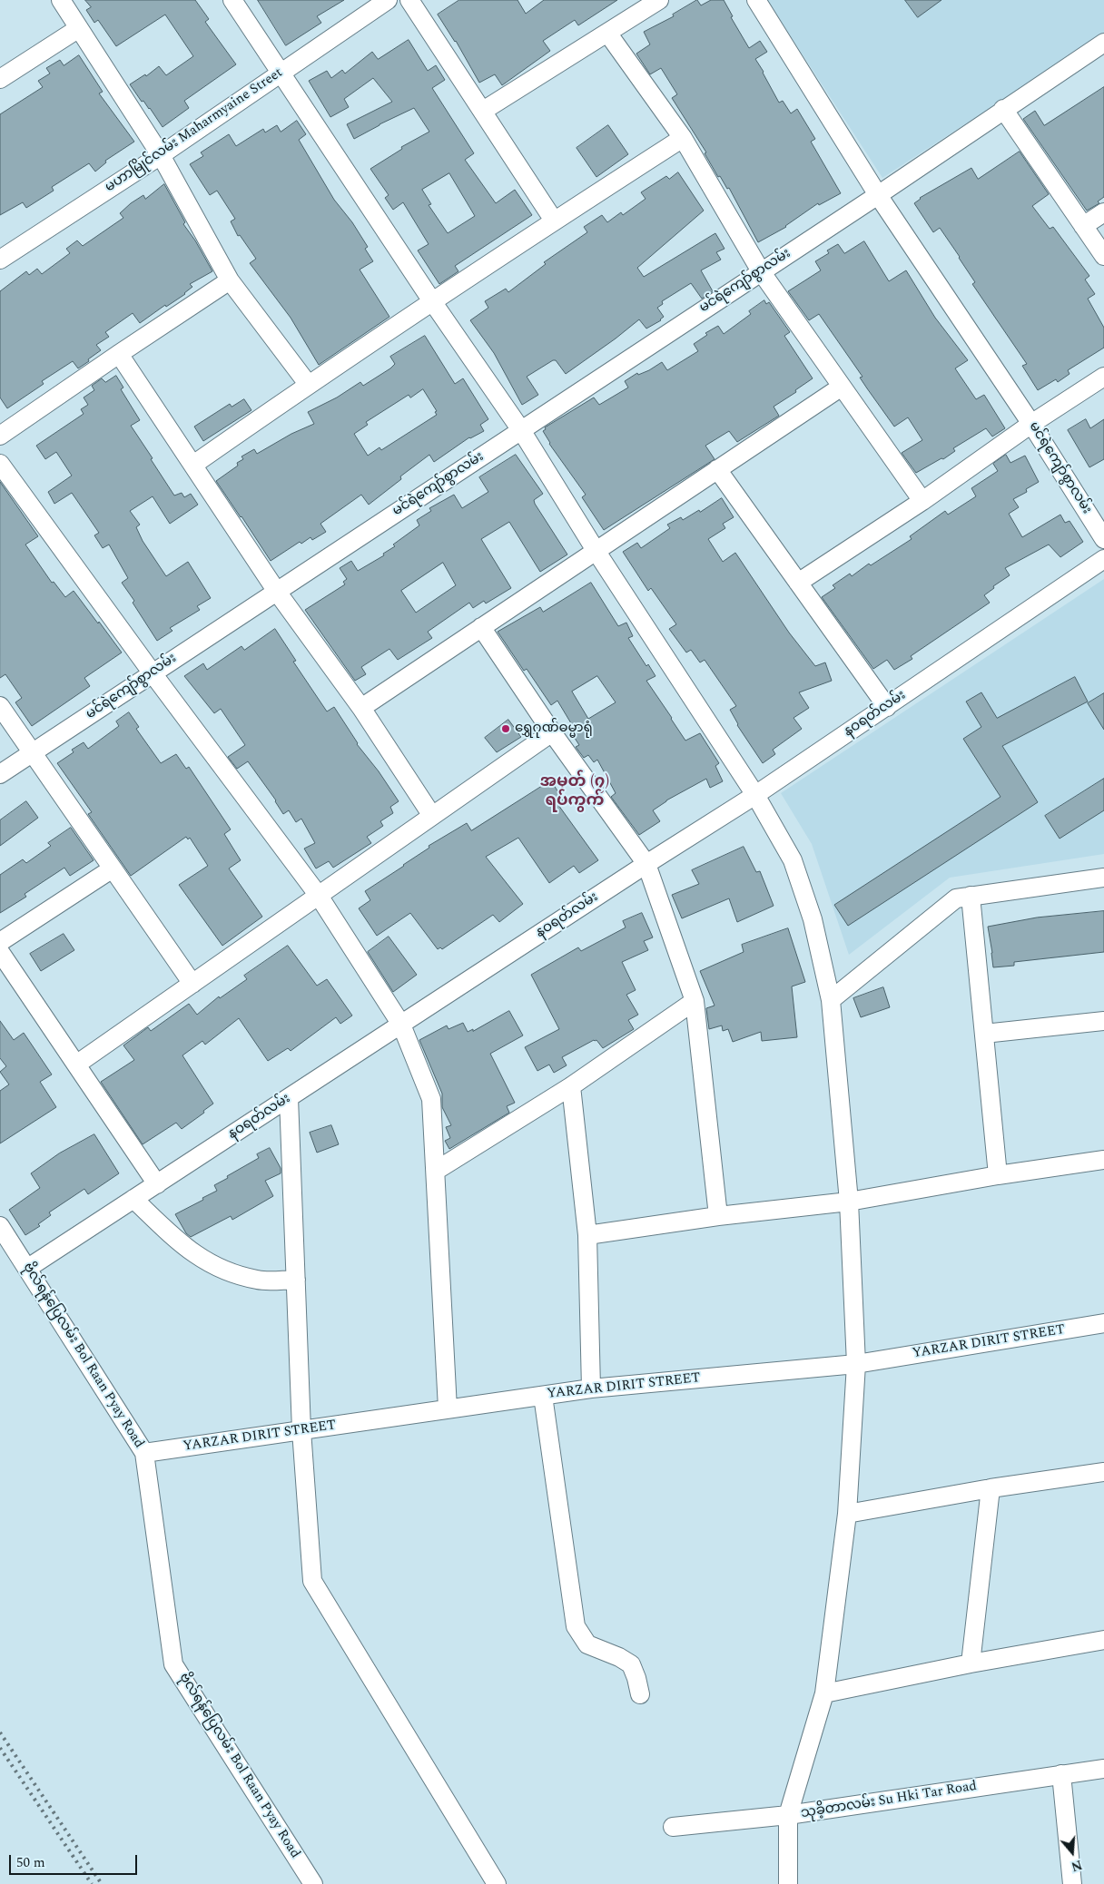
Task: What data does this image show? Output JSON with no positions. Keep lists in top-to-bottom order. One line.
{"streets":{"street":["မဟာမြိုင်လမ်း Maharmyaine Street","မင်ရဲကျော်စွာလမ်း","နဝရတ်လမ်း","YARZAR DIRIT STREET","ဗိုလ်ရန်ပြေလမ်း Bol Raan Pyay Road","သုခိ့တာလမ်း Su Hki Tar Road"]},"crossings":[["နဝရတ်လမ်း","ဗိုလ်ရန်ပြေလမ်း Bol Raan Pyay Road"],["YARZAR DIRIT STREET","ဗိုလ်ရန်ပြေလမ်း Bol Raan Pyay Road"]],"districts":["အမှတ် (၇) ရပ်ကွက်"],"places":["ရွှေဂုဏ်ဓမ္မာရုံ"],"scale_bar":"50 m","north":"bottom"}
